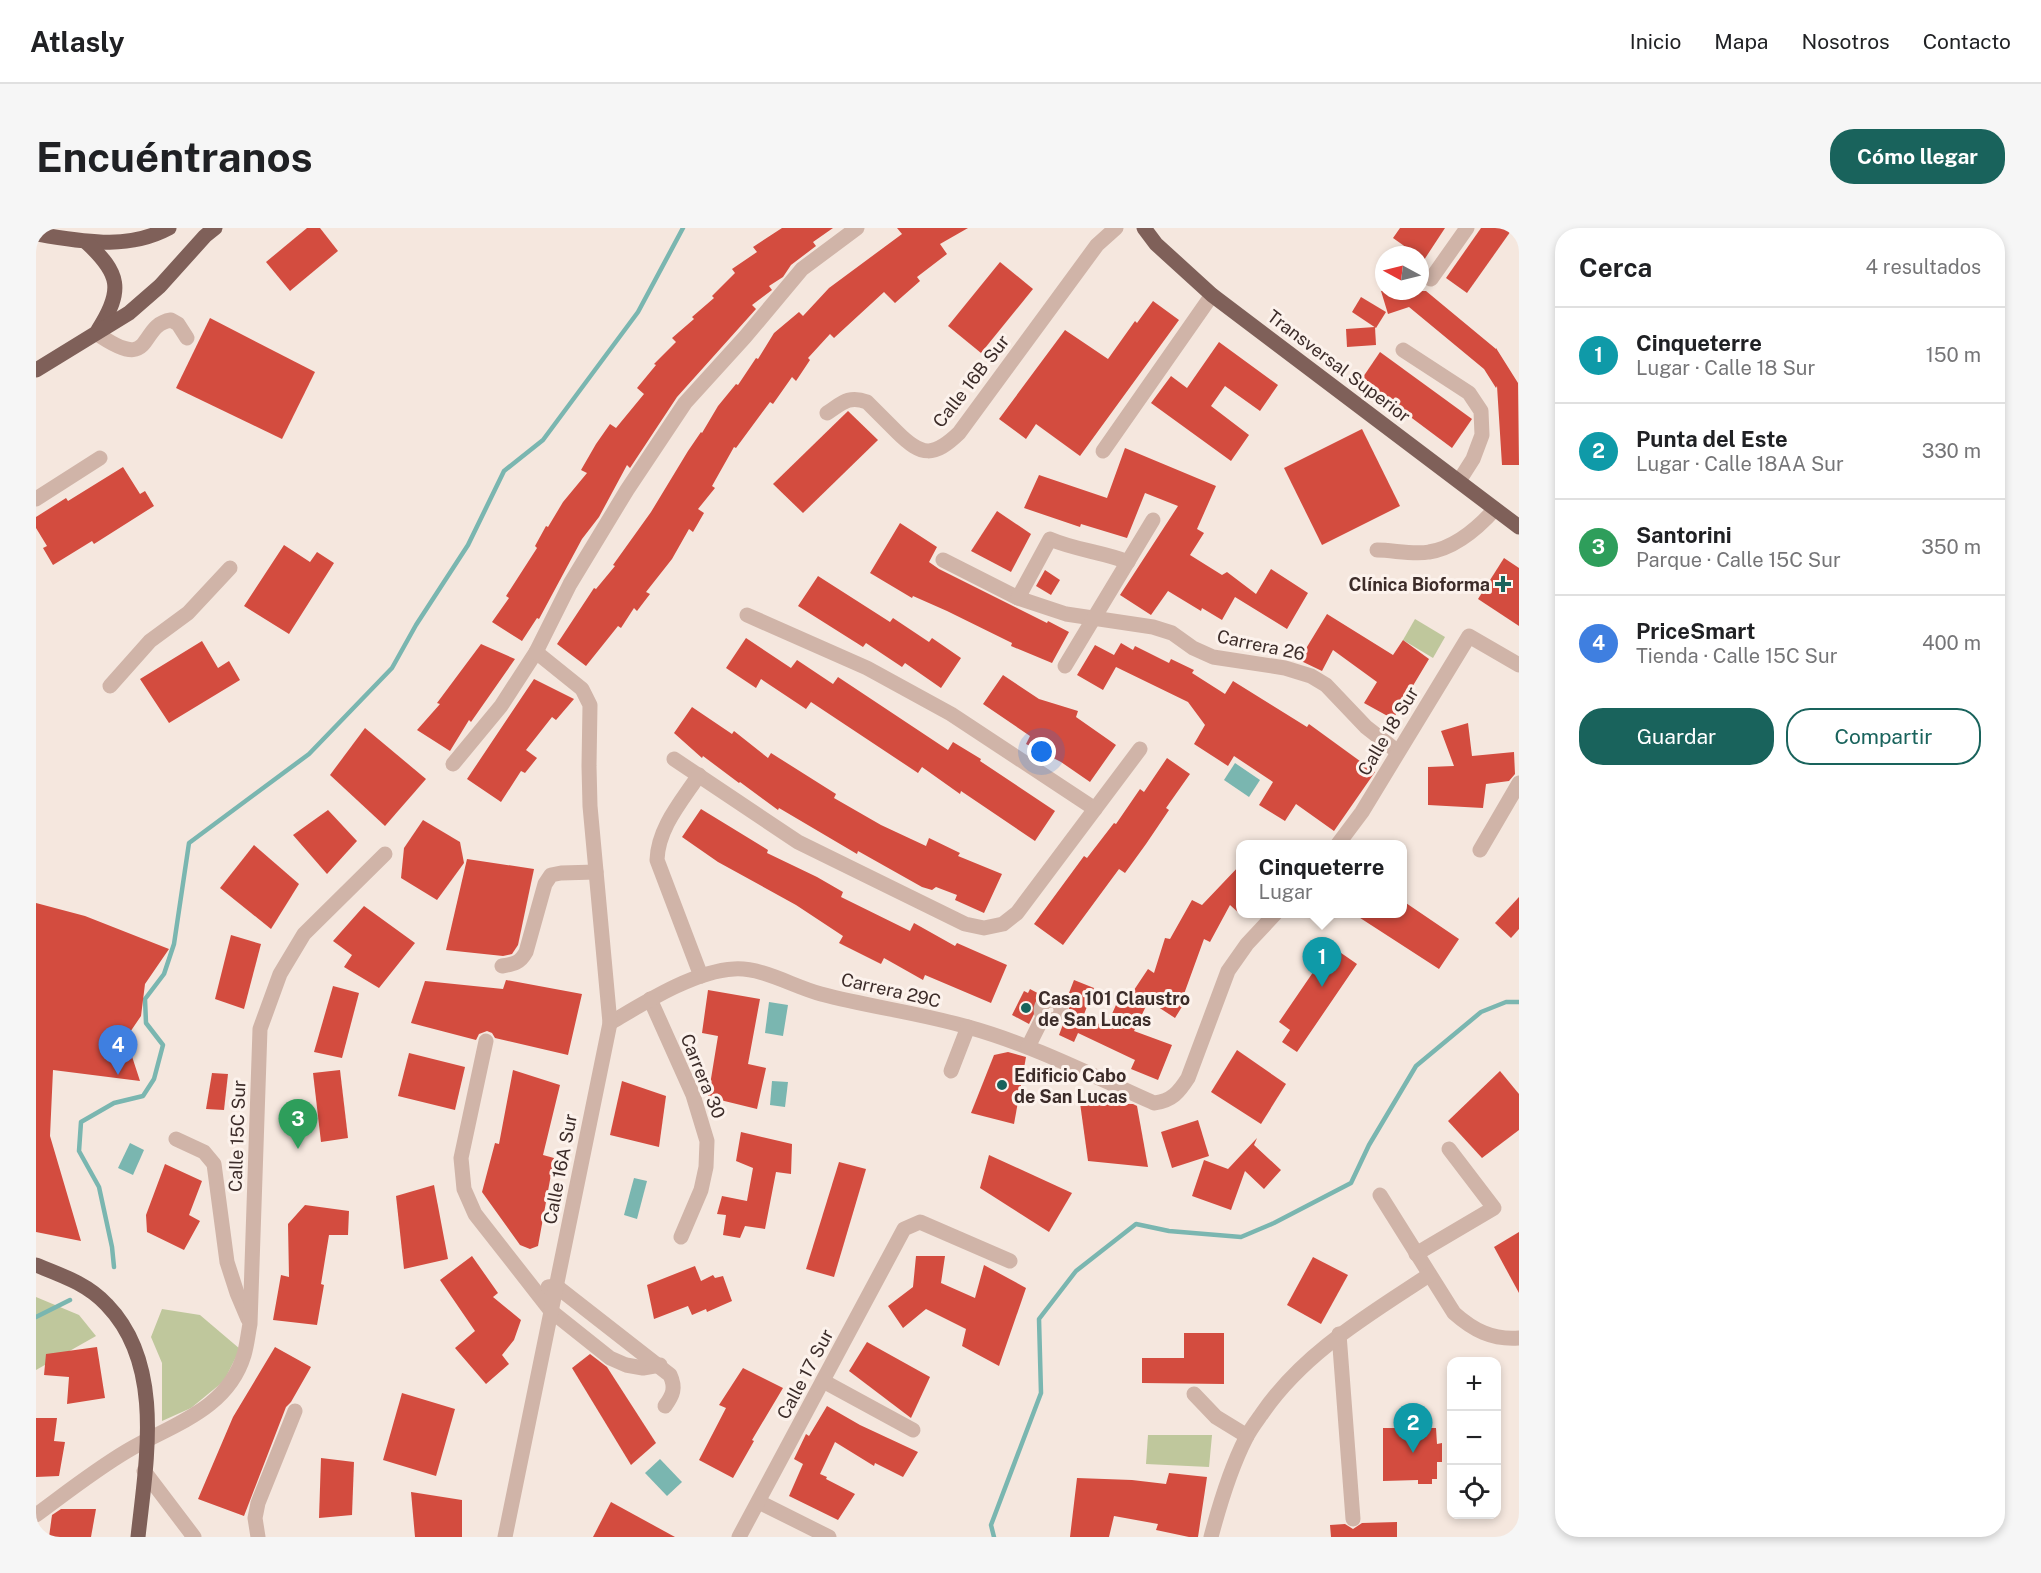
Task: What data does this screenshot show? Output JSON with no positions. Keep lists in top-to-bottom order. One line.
{"streets":{"main road":["Transversal Superior"],"street":["Calle 16B Sur","Carrera 26","Calle 18 Sur","Carrera 29C","Carrera 30","Calle 15C Sur","Calle 16A Sur","Calle 17 Sur"]},"crossings":[["Carrera 26","Calle 18 Sur"],["Carrera 29C","Carrera 30"],["Carrera 29C","Calle 16A Sur"]],"places":{"health":["Clínica Bioforma"],"other":["Casa 101 Claustro de San Lucas","Edificio Cabo de San Lucas"]},"north":"left","page":{"header":"Atlasly","nav":["Inicio","Mapa","Nosotros","Contacto"],"buttons":["Cómo llegar",["Guardar","Compartir"]],"title":"Encuéntranos","heading":["Cerca","4 resultados"],"list":[{"mark":"1","name":"Cinqueterre","note":"Lugar · Calle 18 Sur","value":"150 m"},{"mark":"2","name":"Punta del Este","note":"Lugar · Calle 18AA Sur","value":"330 m"},{"mark":"3","name":"Santorini","note":"Parque · Calle 15C Sur","value":"350 m"},{"mark":"4","name":"PriceSmart","note":"Tienda · Calle 15C Sur","value":"400 m"}],"popup":["Cinqueterre","Lugar"],"pins":["1","4","3","2"],"map_buttons":["+","−"]}}
